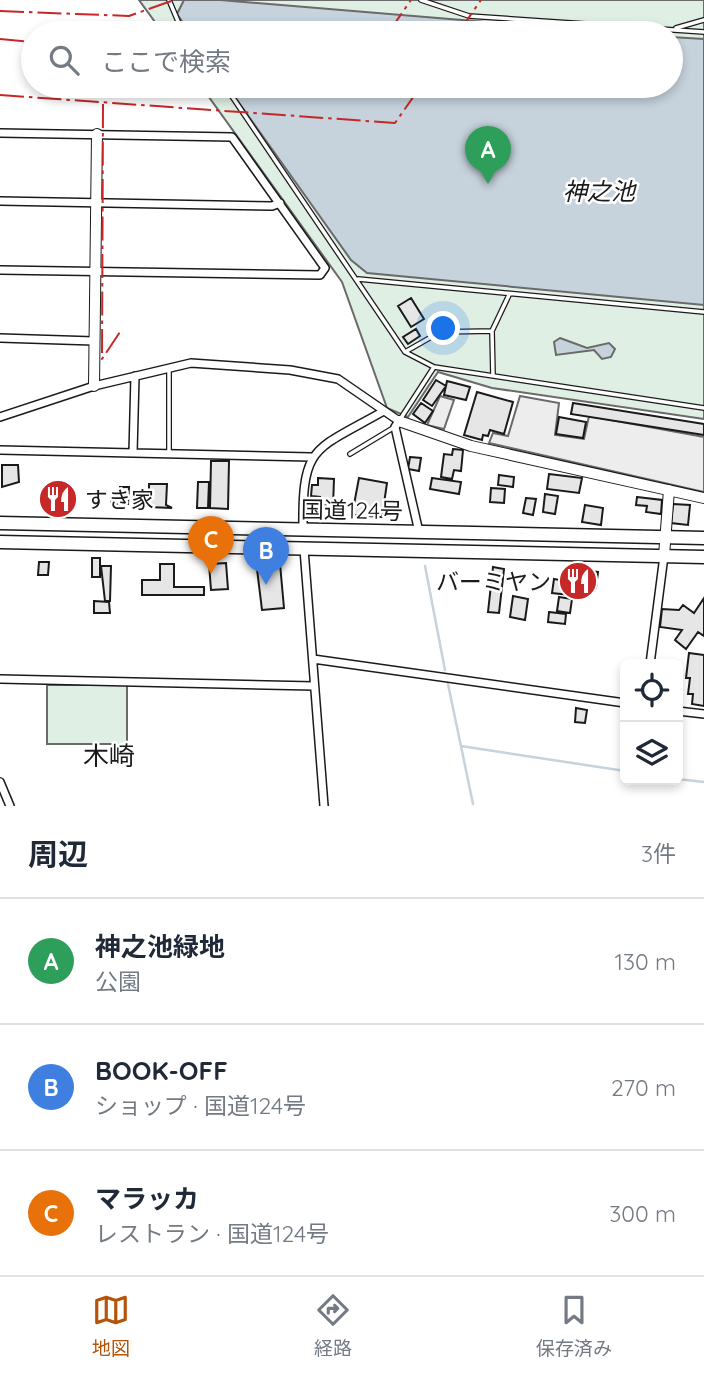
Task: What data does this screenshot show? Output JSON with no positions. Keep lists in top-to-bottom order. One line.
{"streets":{"highway":["国道124号"]},"districts":["木崎"],"water":["神之池"],"places":{"restaurant":["すき家","バーミヤン"]},"page":{"search":"ここで検索","pins":["A","C","B"],"heading":["周辺","3件"],"list":[{"mark":"A","name":"神之池緑地","note":"公園","value":"130 m"},{"mark":"B","name":"BOOK-OFF","note":"ショップ · 国道124号","value":"270 m"},{"mark":"C","name":"マラッカ","note":"レストラン · 国道124号","value":"300 m"}],"nav":["地図","経路","保存済み"]}}
